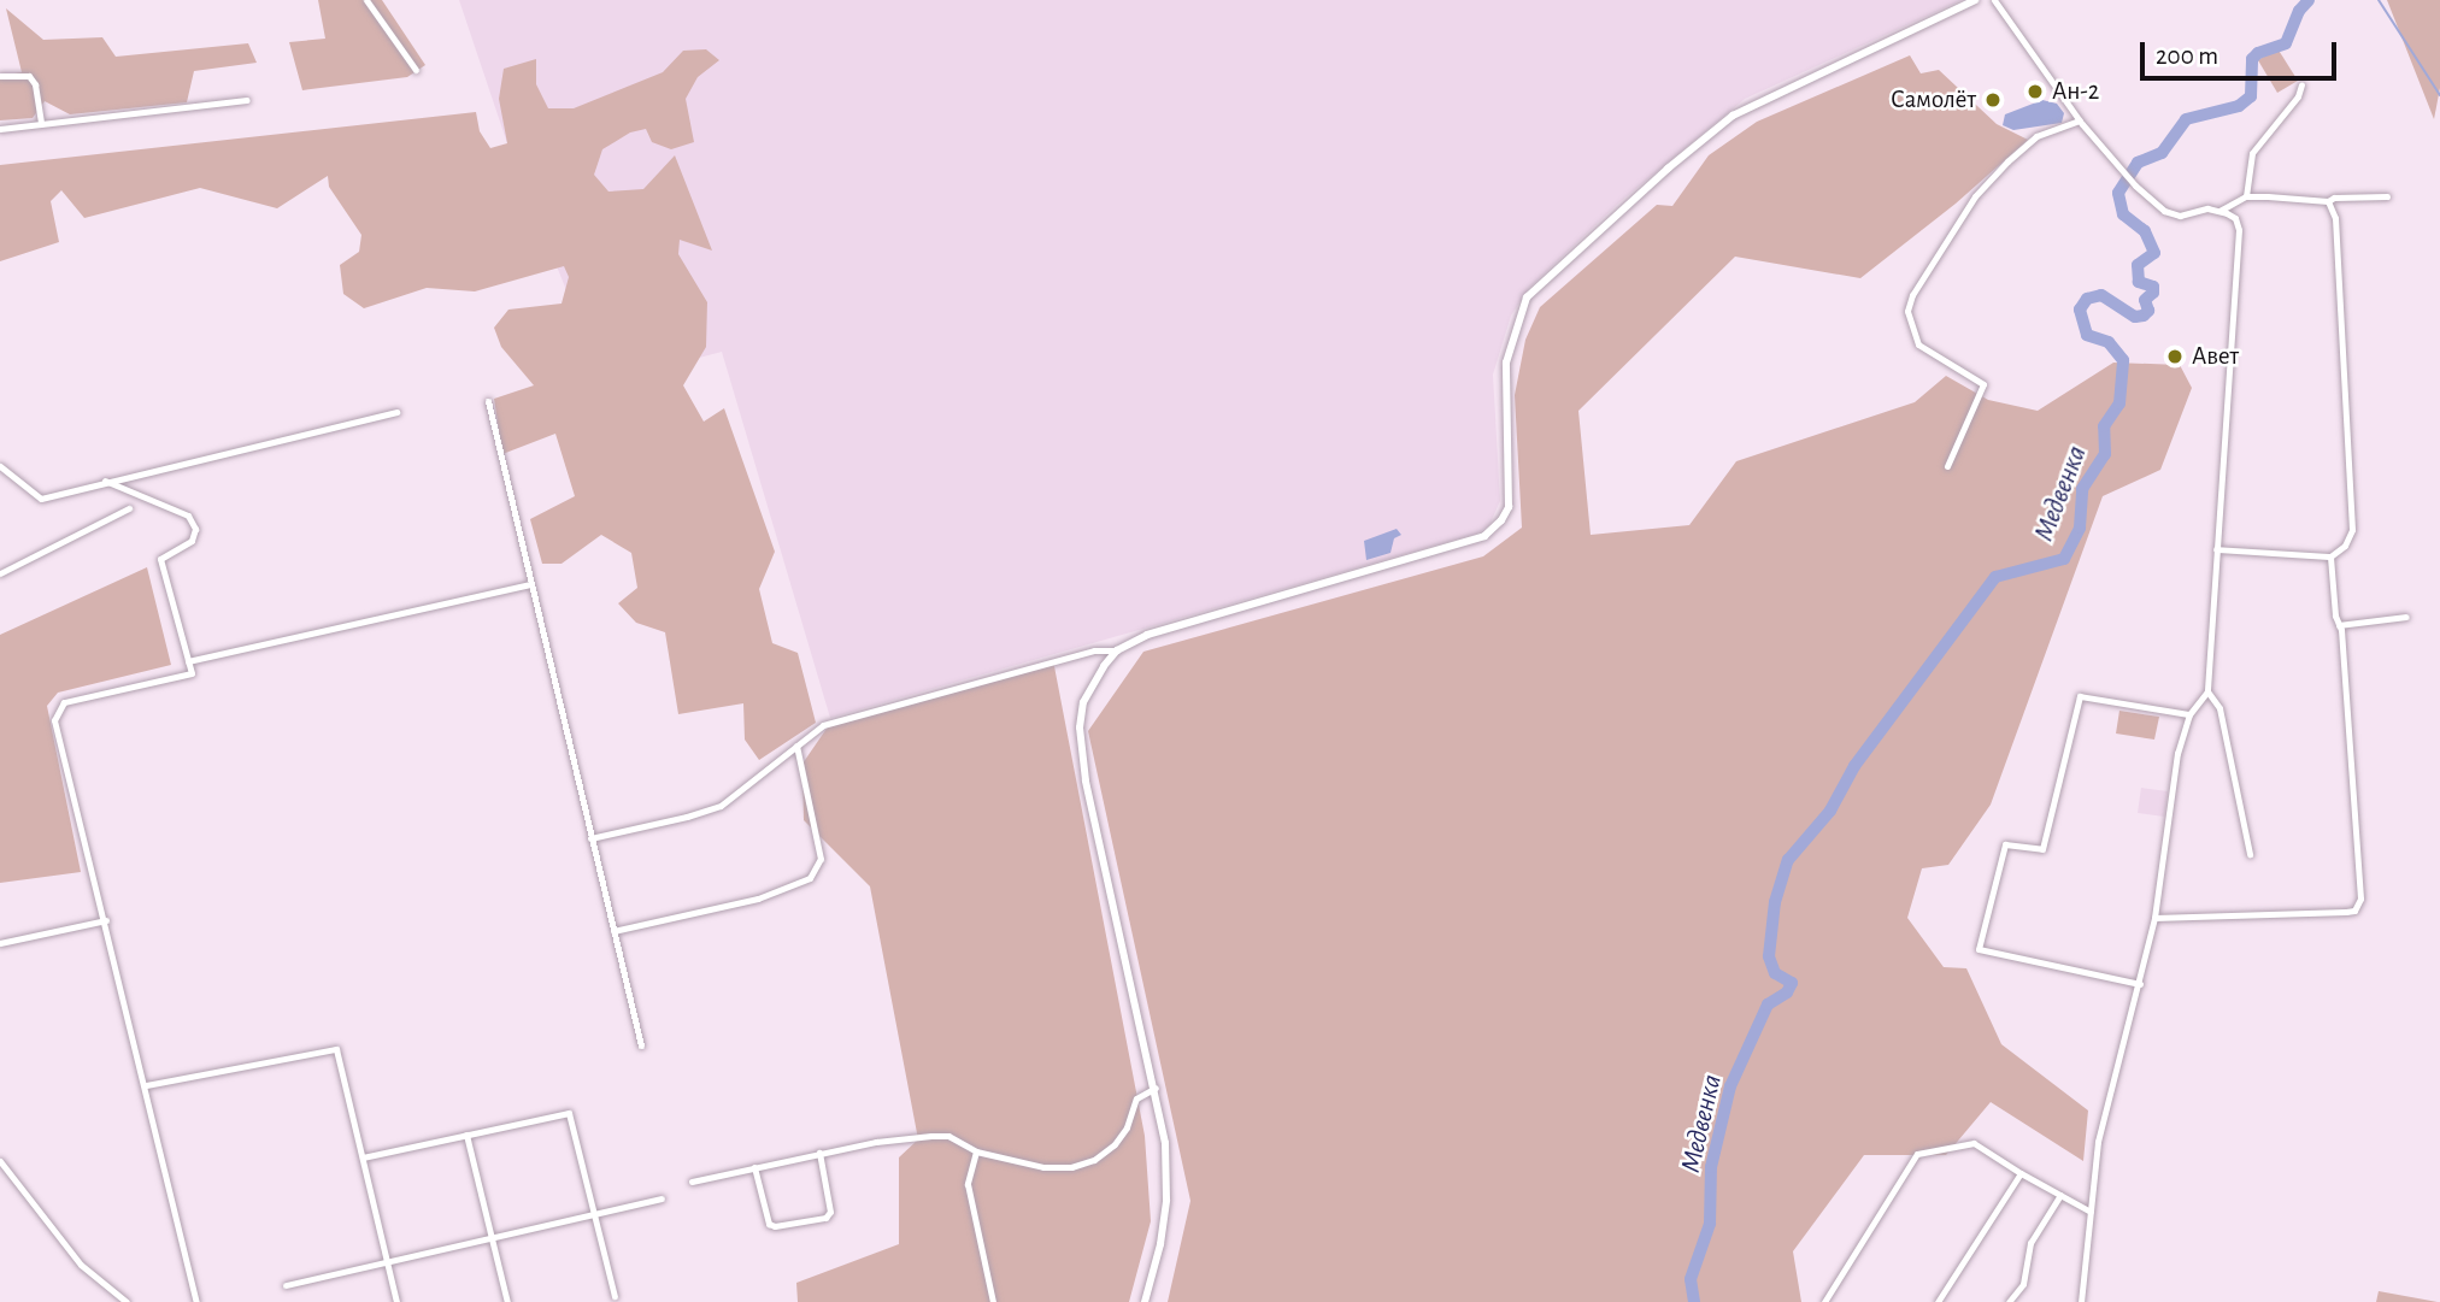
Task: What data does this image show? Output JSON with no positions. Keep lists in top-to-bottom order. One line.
{"water":["Медвенка"],"places":["Ан-2","Самолёт","Авет"],"scale_bar":"200 m"}
